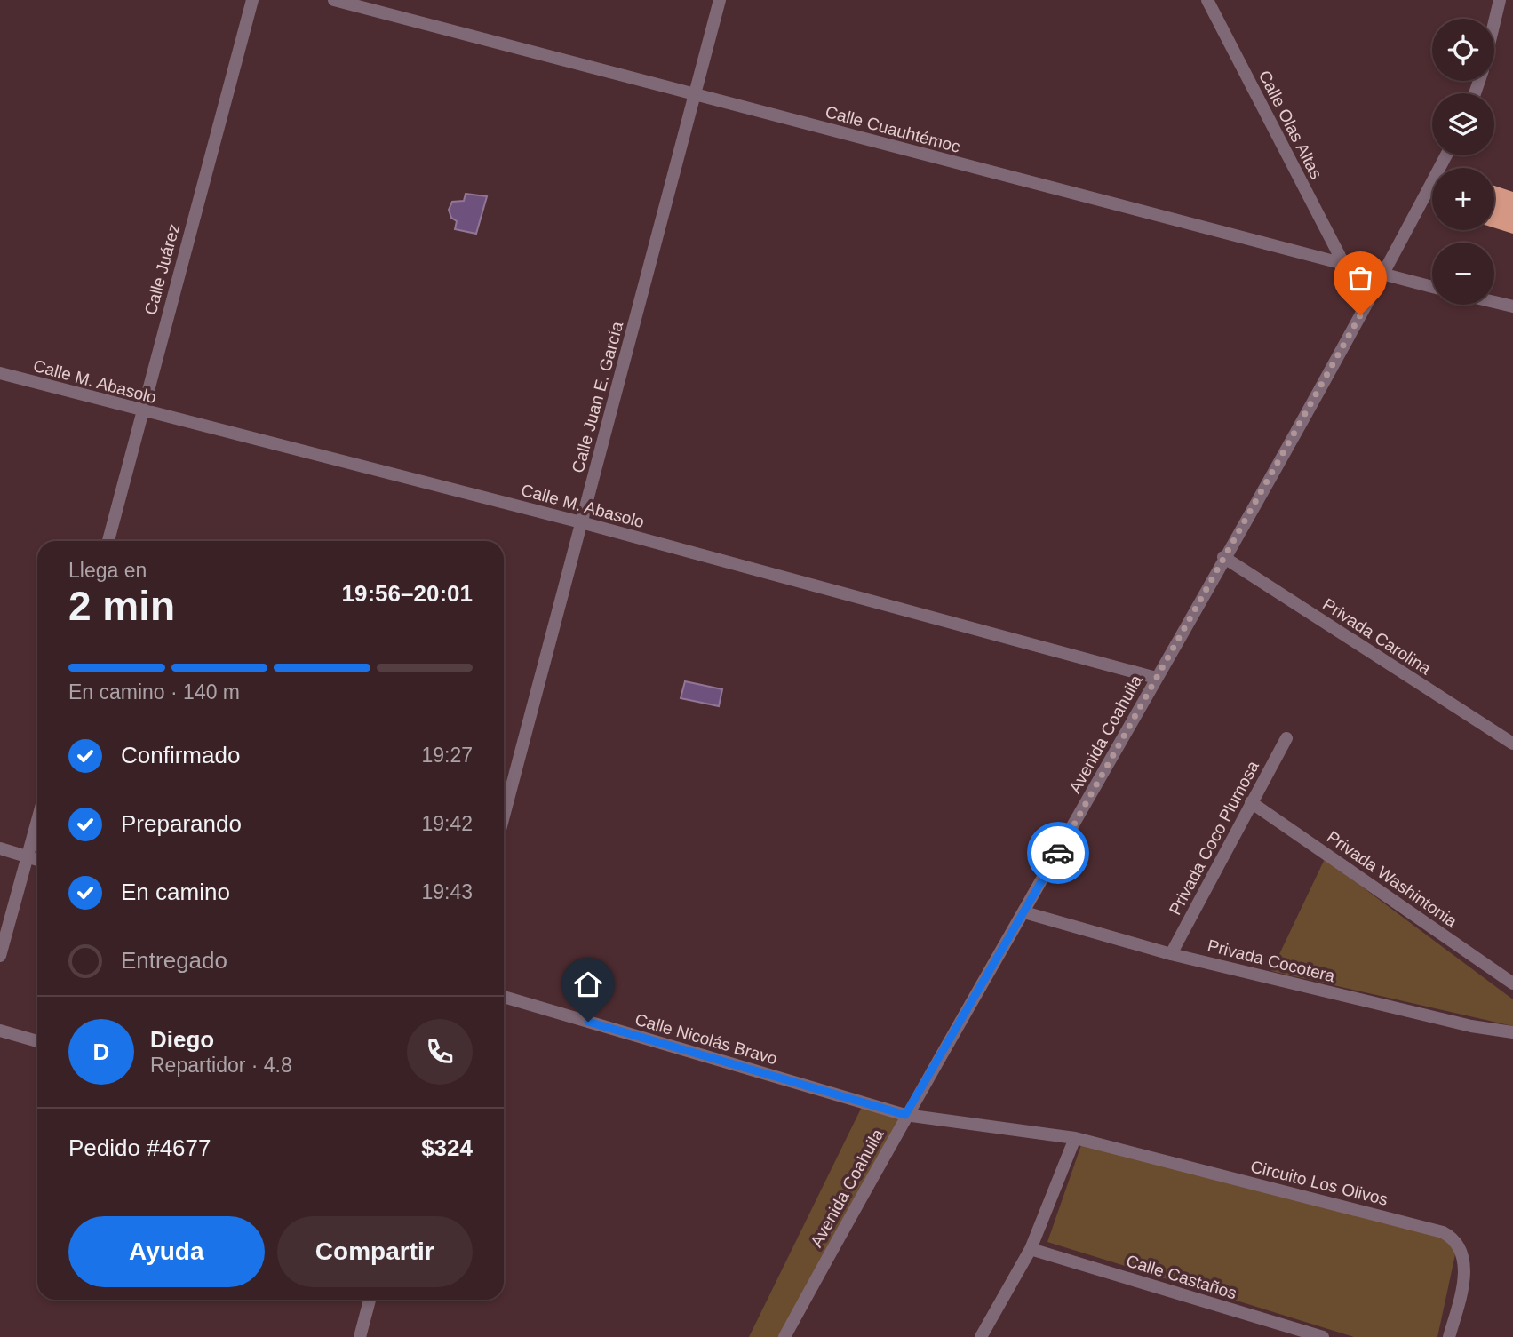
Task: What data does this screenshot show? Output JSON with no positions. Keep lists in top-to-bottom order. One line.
{"streets":{"street":["Calle Olas Altas","Calle Cuauhtémoc","Calle Juárez","Calle M. Abasolo","Calle Juan E. García","Privada Carolina","Avenida Coahuila","Privada Coco Plumosa","Privada Washintonia","Privada Cocotera","Calle Nicolás Bravo","Circuito Los Olivos","Calle Castaños"]},"crossings":[["Calle Olas Altas","Calle Cuauhtémoc"],["Calle Cuauhtémoc","Calle Juan E. García"],["Calle Cuauhtémoc","Avenida Coahuila"],["Calle Juárez","Calle M. Abasolo"],["Calle M. Abasolo","Calle Juan E. García"],["Calle M. Abasolo","Avenida Coahuila"],["Privada Carolina","Avenida Coahuila"],["Avenida Coahuila","Privada Cocotera"],["Avenida Coahuila","Calle Nicolás Bravo"],["Avenida Coahuila","Circuito Los Olivos"],["Privada Coco Plumosa","Privada Washintonia"],["Privada Coco Plumosa","Privada Cocotera"],["Calle Nicolás Bravo","Circuito Los Olivos"]],"page":{"map_buttons":["+","−"],"heading":["2 min","Llega en","19:56–20:01"],"panel":["Diego","Repartidor · 4.8","Pedido #4677","$324"],"bar":"En camino · 140 m","list":[["Confirmado","19:27"],["Preparando","19:42"],["En camino","19:43"],"Entregado"],"round":"D","buttons":["Ayuda","Compartir"]}}
